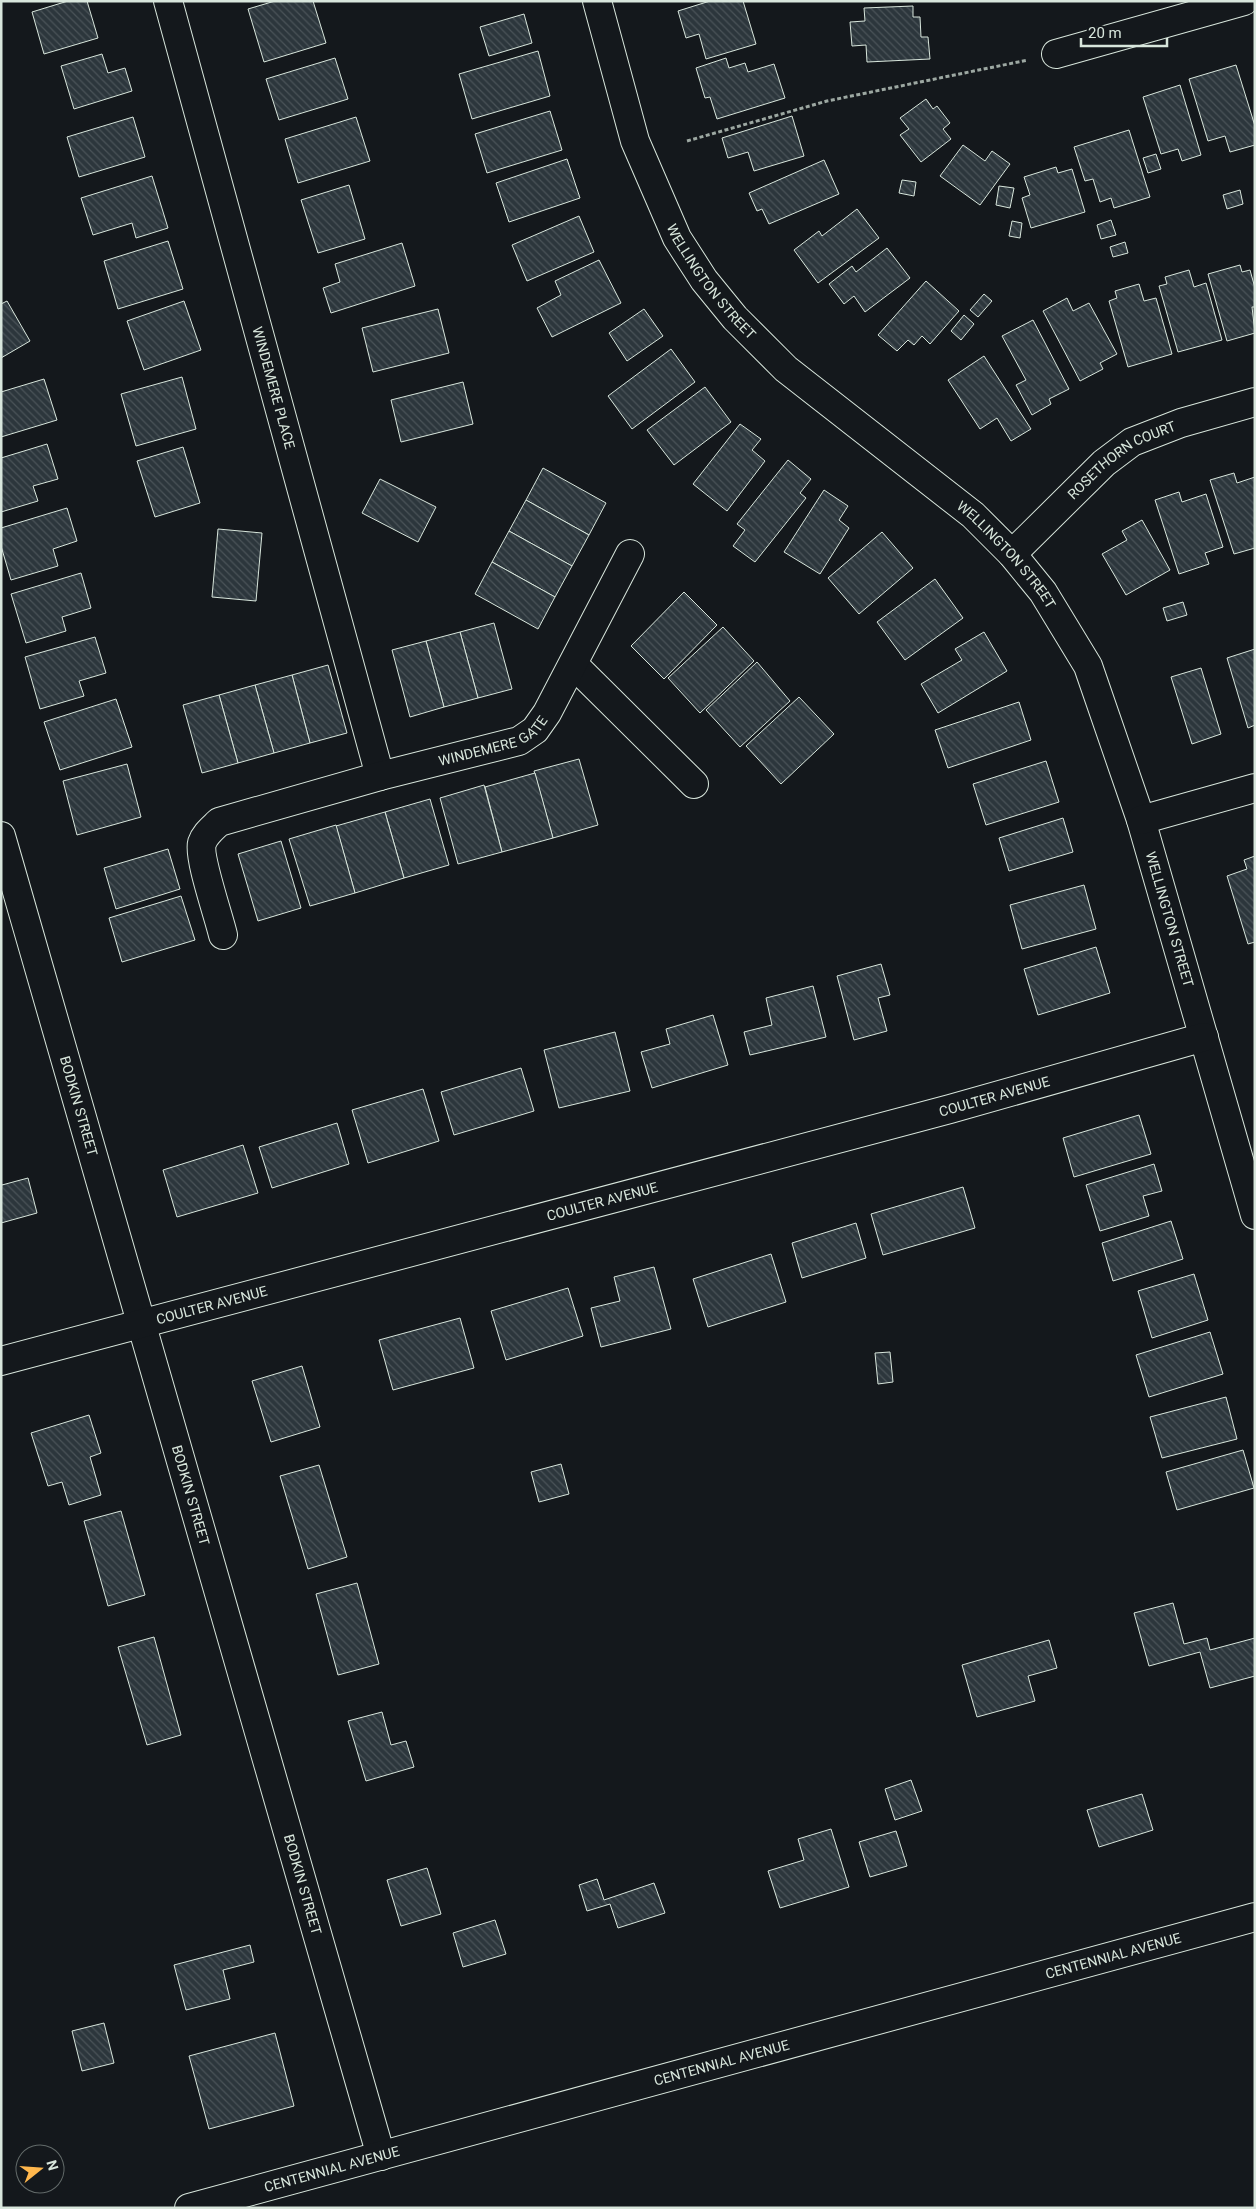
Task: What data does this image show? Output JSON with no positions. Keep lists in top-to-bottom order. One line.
{"streets":{"street":["WELLINGTON STREET","WINDEMERE PLACE","ROSETHORN COURT","WINDEMERE GATE","COULTER AVENUE","BODKIN STREET","CENTENNIAL AVENUE"]},"crossings":[["WELLINGTON STREET","ROSETHORN COURT"],["WELLINGTON STREET","COULTER AVENUE"],["WINDEMERE PLACE","WINDEMERE GATE"],["COULTER AVENUE","BODKIN STREET"],["BODKIN STREET","CENTENNIAL AVENUE"]],"scale_bar":"20 m","north":"right"}
